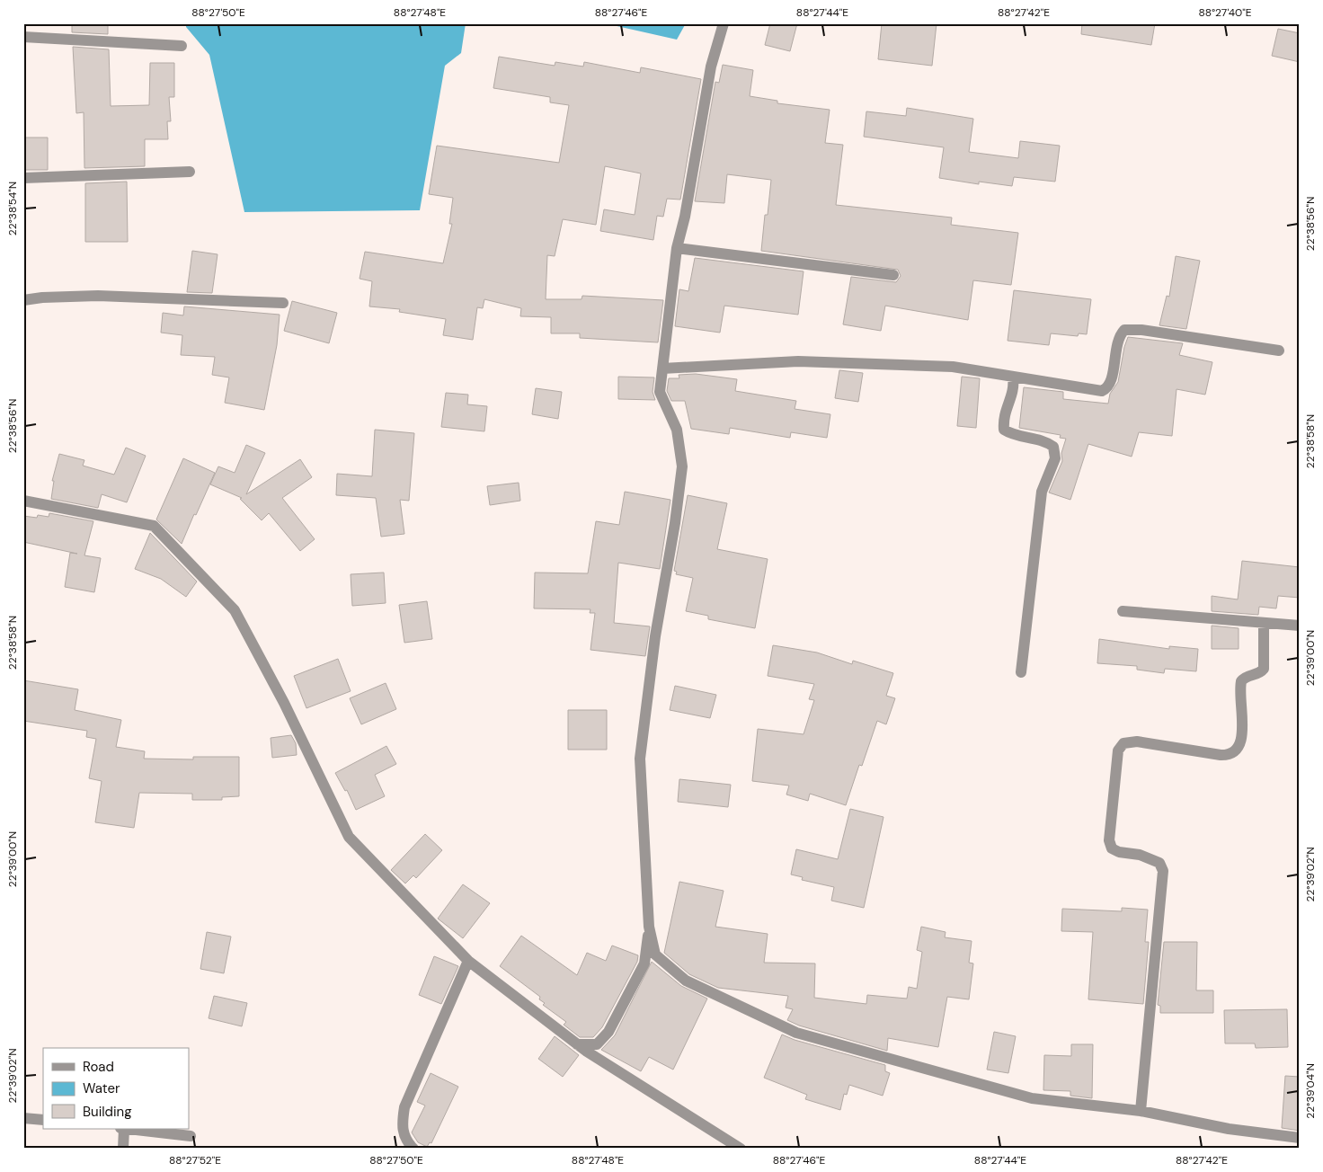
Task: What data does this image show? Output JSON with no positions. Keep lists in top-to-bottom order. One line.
{"legend":["Road","Water","Building"],"coordinates":["88°27'50\"E","88°27'48\"E","88°27'46\"E","88°27'44\"E","88°27'42\"E","88°27'40\"E","22°38'54\"N","22°38'56\"N","22°38'58\"N","22°39'00\"N","22°39'02\"N","22°39'04\"N","88°27'52\"E"]}
